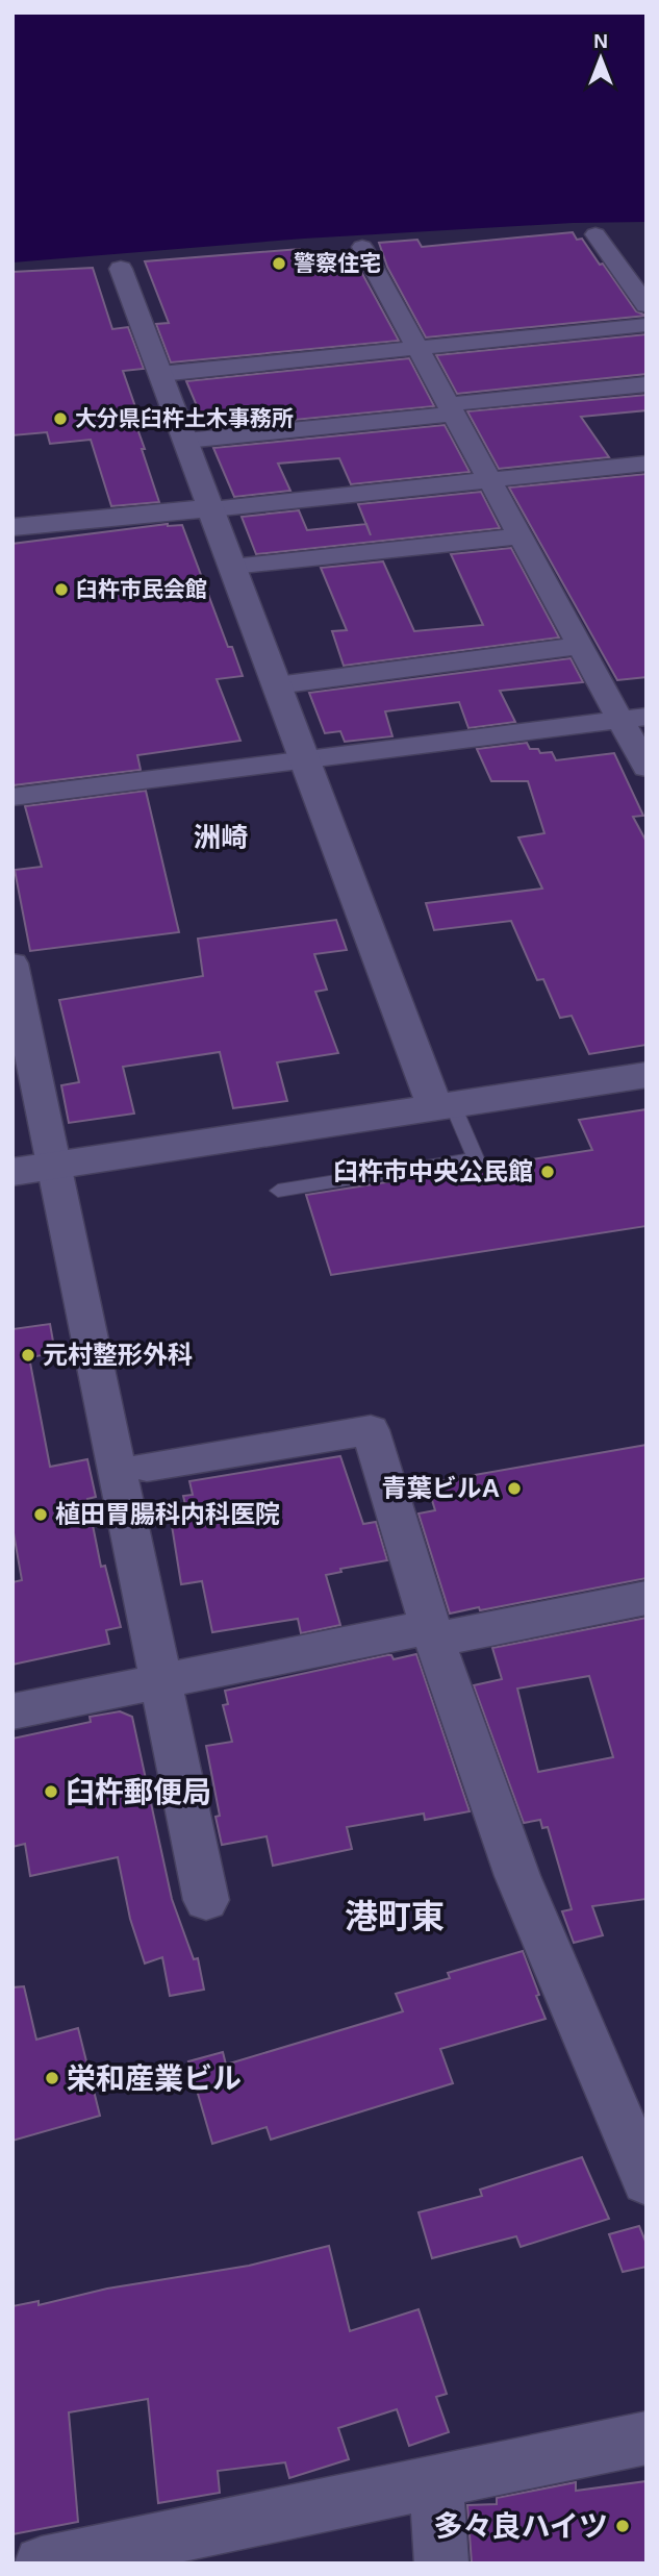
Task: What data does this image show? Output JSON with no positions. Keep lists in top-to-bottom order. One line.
{"districts":["洲崎","港町東"],"places":["警察住宅","大分県臼杵土木事務所","臼杵市民会館","臼杵市中央公民館","元村整形外科","青葉ビルA","植田胃腸科内科医院","臼杵郵便局","栄和産業ビル","多々良ハイツ"],"north":"top"}
